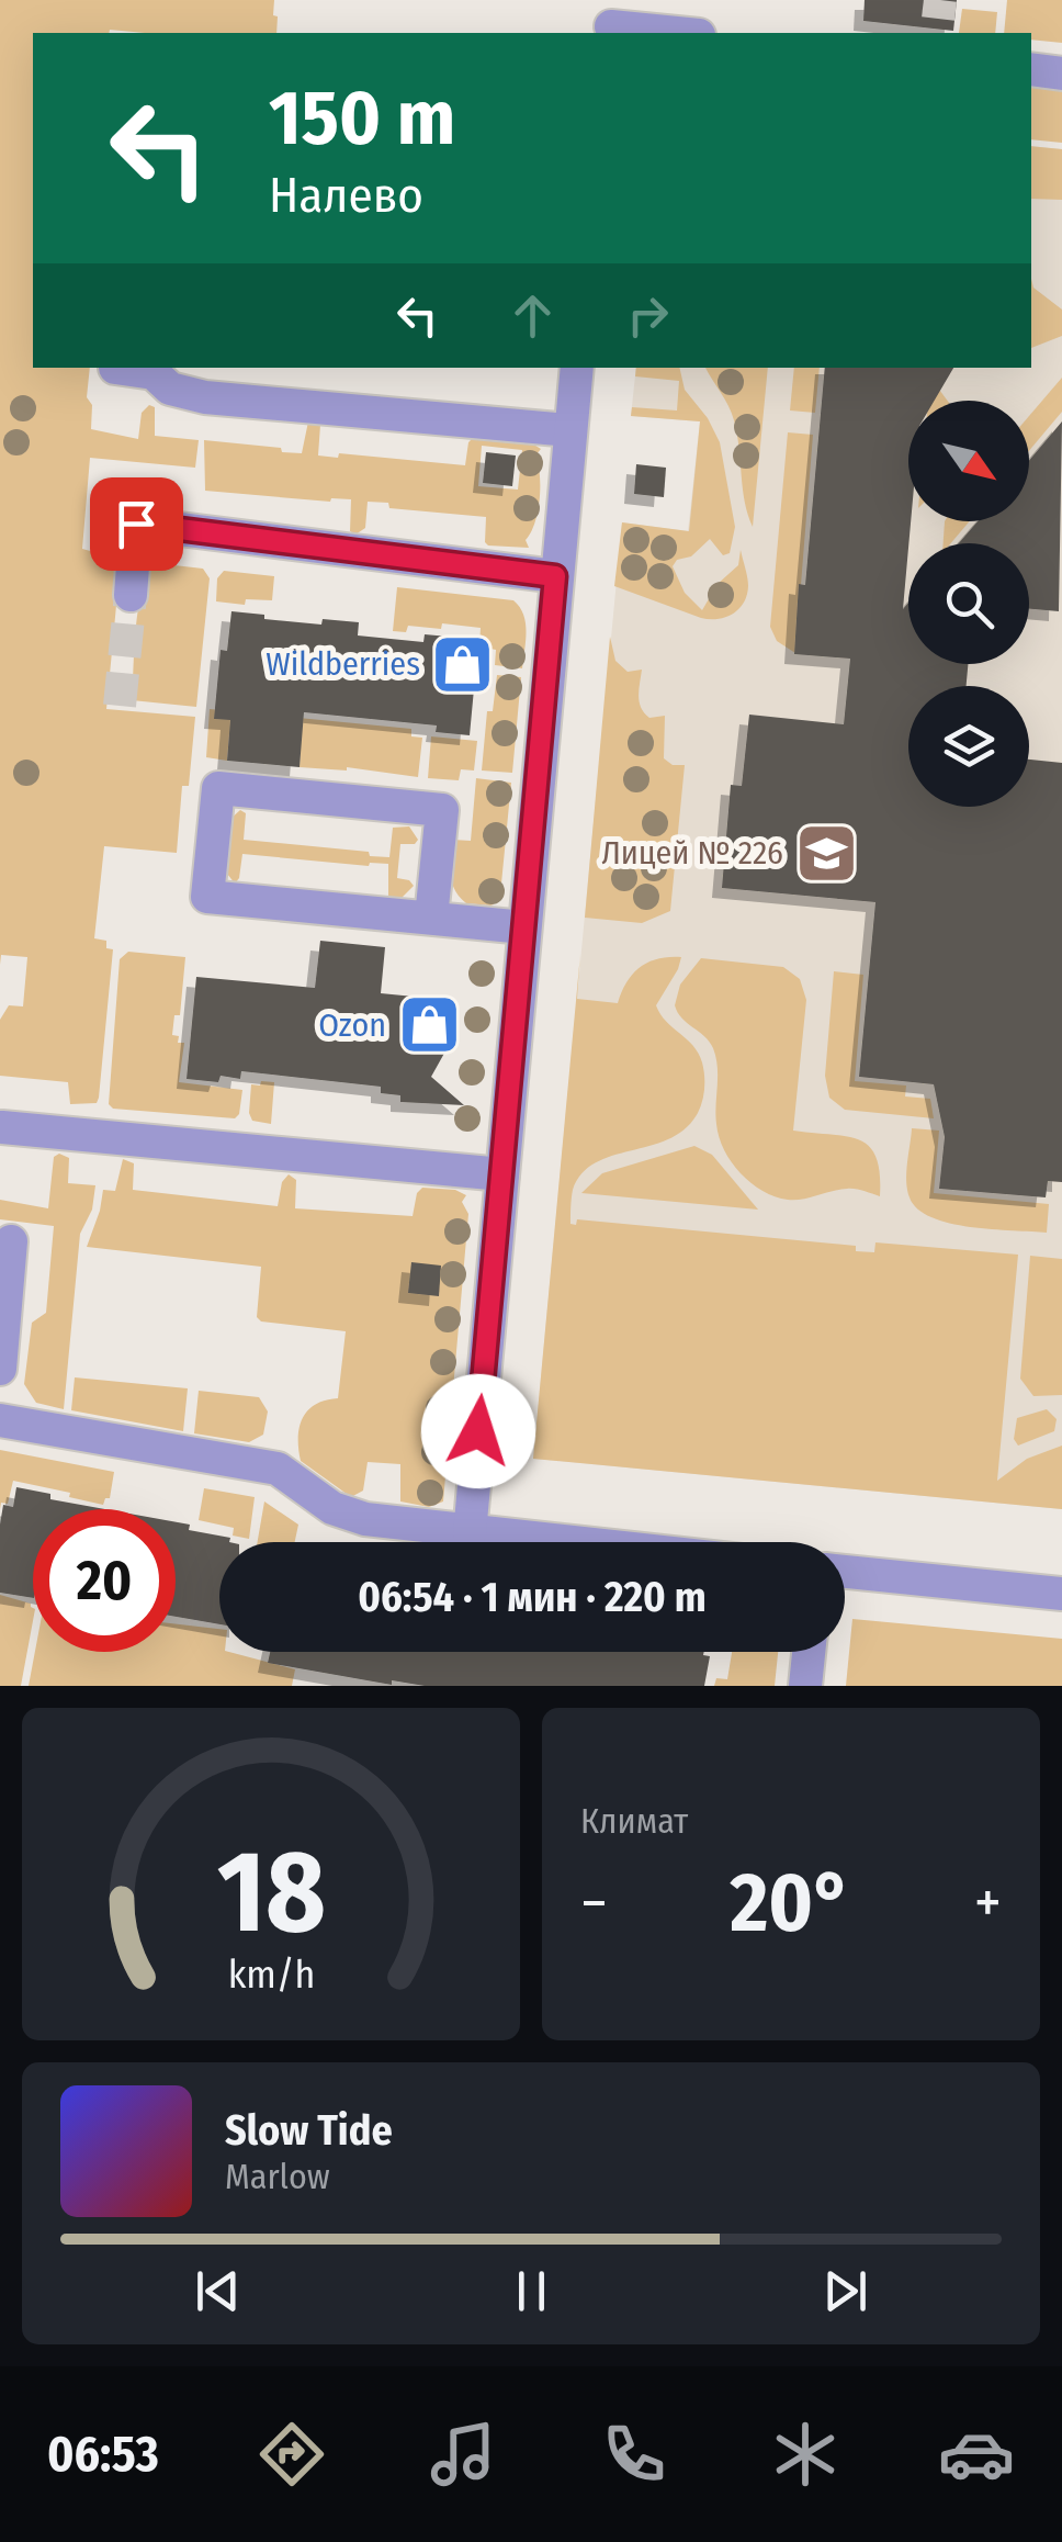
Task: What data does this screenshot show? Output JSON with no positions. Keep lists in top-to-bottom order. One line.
{"places":{"shop":["Wildberries","Ozon"],"school or university":["Лицей № 226"]},"north":"bottom right","page":{"turn":["150 m","Налево"],"limit":"20","trip":"06:54 · 1 мин · 220 m","tile":"Климат","heat":["−","20°","+"],"song":["Slow Tide","Marlow"],"tabs":"06:53","gauge":["18","km/h"]}}
